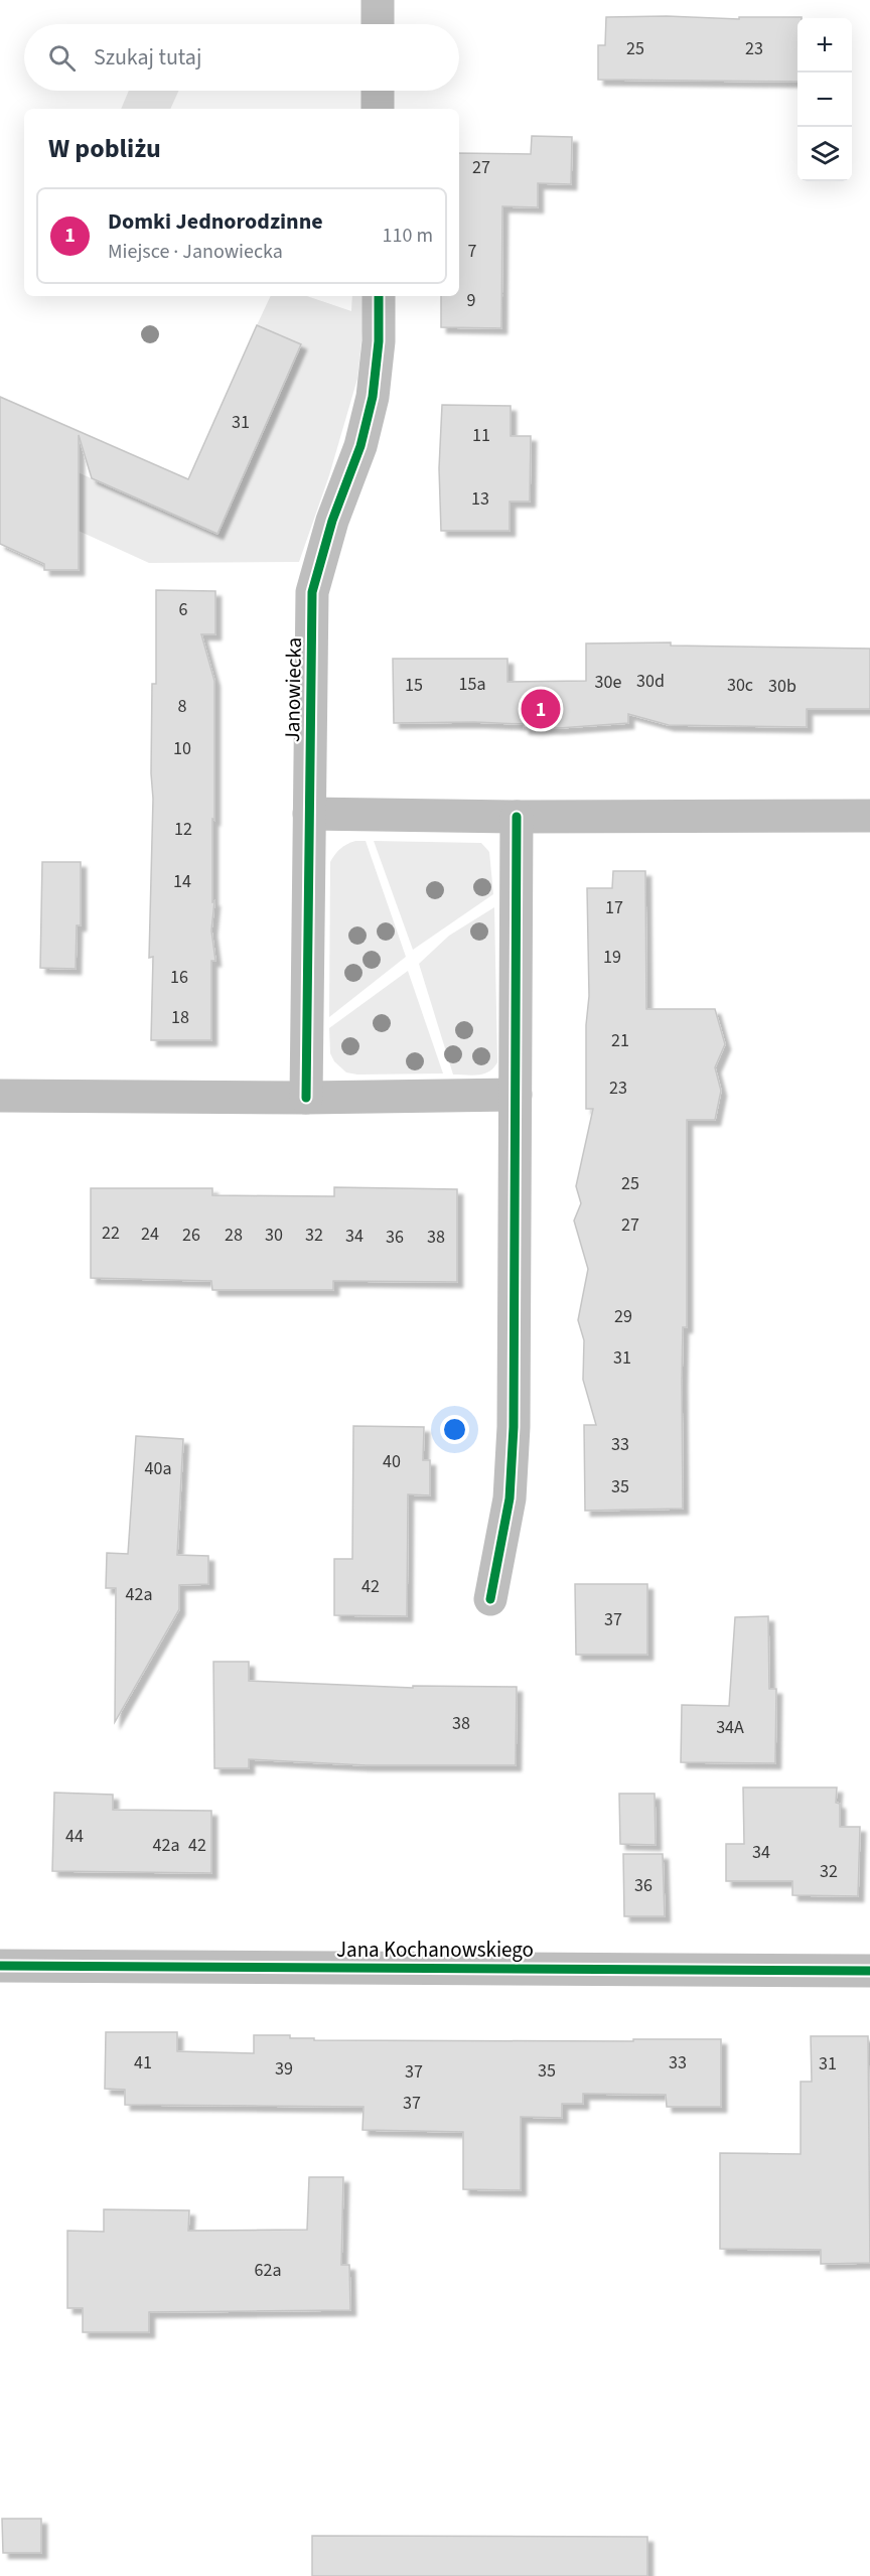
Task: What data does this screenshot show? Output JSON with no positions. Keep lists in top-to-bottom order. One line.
{"streets":{"street":["Janowiecka","Jana Kochanowskiego"]},"house_numbers":["25","23","27","7","9","31","11","13","6","30d","30e","15a","15","30c","30b","8","10","12","14","17","19","16","18","21","23","25","27","22","24","26","28","30","32","34","36","38","29","31","33","40","40a","35","42","42a","37","38","34A","44","42a","42","34","32","36","41","33","31","39","35","37","37","62a"],"page":{"map_buttons":["+","−"],"search":"Szukaj tutaj","heading":"W pobliżu","list":[{"mark":"1","name":"Domki Jednorodzinne","note":"Miejsce · Janowiecka","value":"110 m"}],"pins":"1"}}
